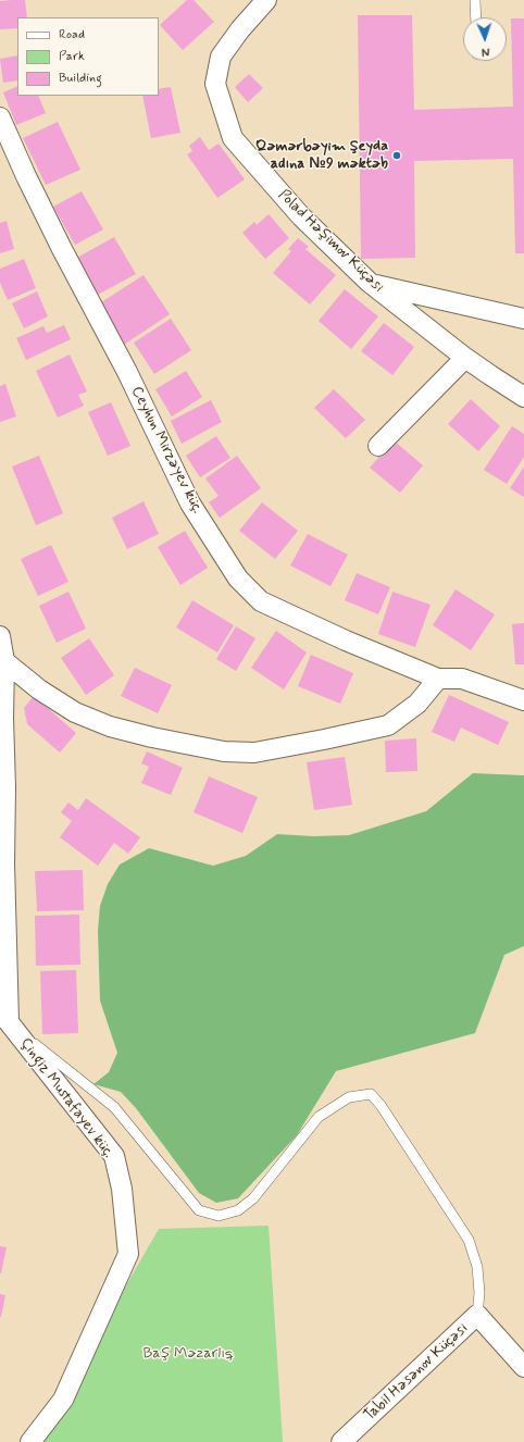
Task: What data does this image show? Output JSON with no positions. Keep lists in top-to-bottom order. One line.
{"streets":{"street":["Polad Həşimov Küçəsi","Ceyhun Mirzəyev küç.","Çingiz Mustafayev küç.","Tabil Həsənov Küçəsi"]},"parks":["Baş Məzarlıq"],"places":["Qəmərbəyim Şeyda adına №9 məktəb"],"legend":["Road","Park","Building"],"north":"bottom"}
